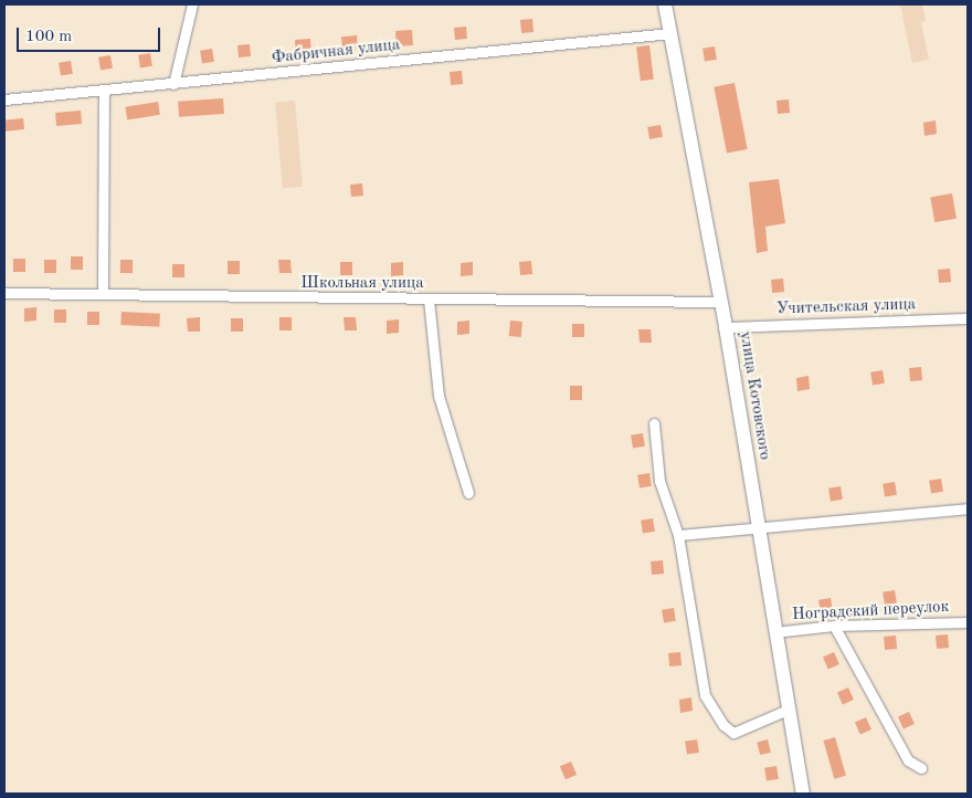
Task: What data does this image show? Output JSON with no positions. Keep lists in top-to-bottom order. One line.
{"streets":{"main road":["улица Котовского"],"street":["Фабричная улица","Школьная улица","Учительская улица","Ноградский переулок"]},"crossings":[["Фабричная улица","улица Котовского"],["Школьная улица","улица Котовского"],["Учительская улица","улица Котовского"],["улица Котовского","Ноградский переулок"]],"scale_bar":"100 m"}
